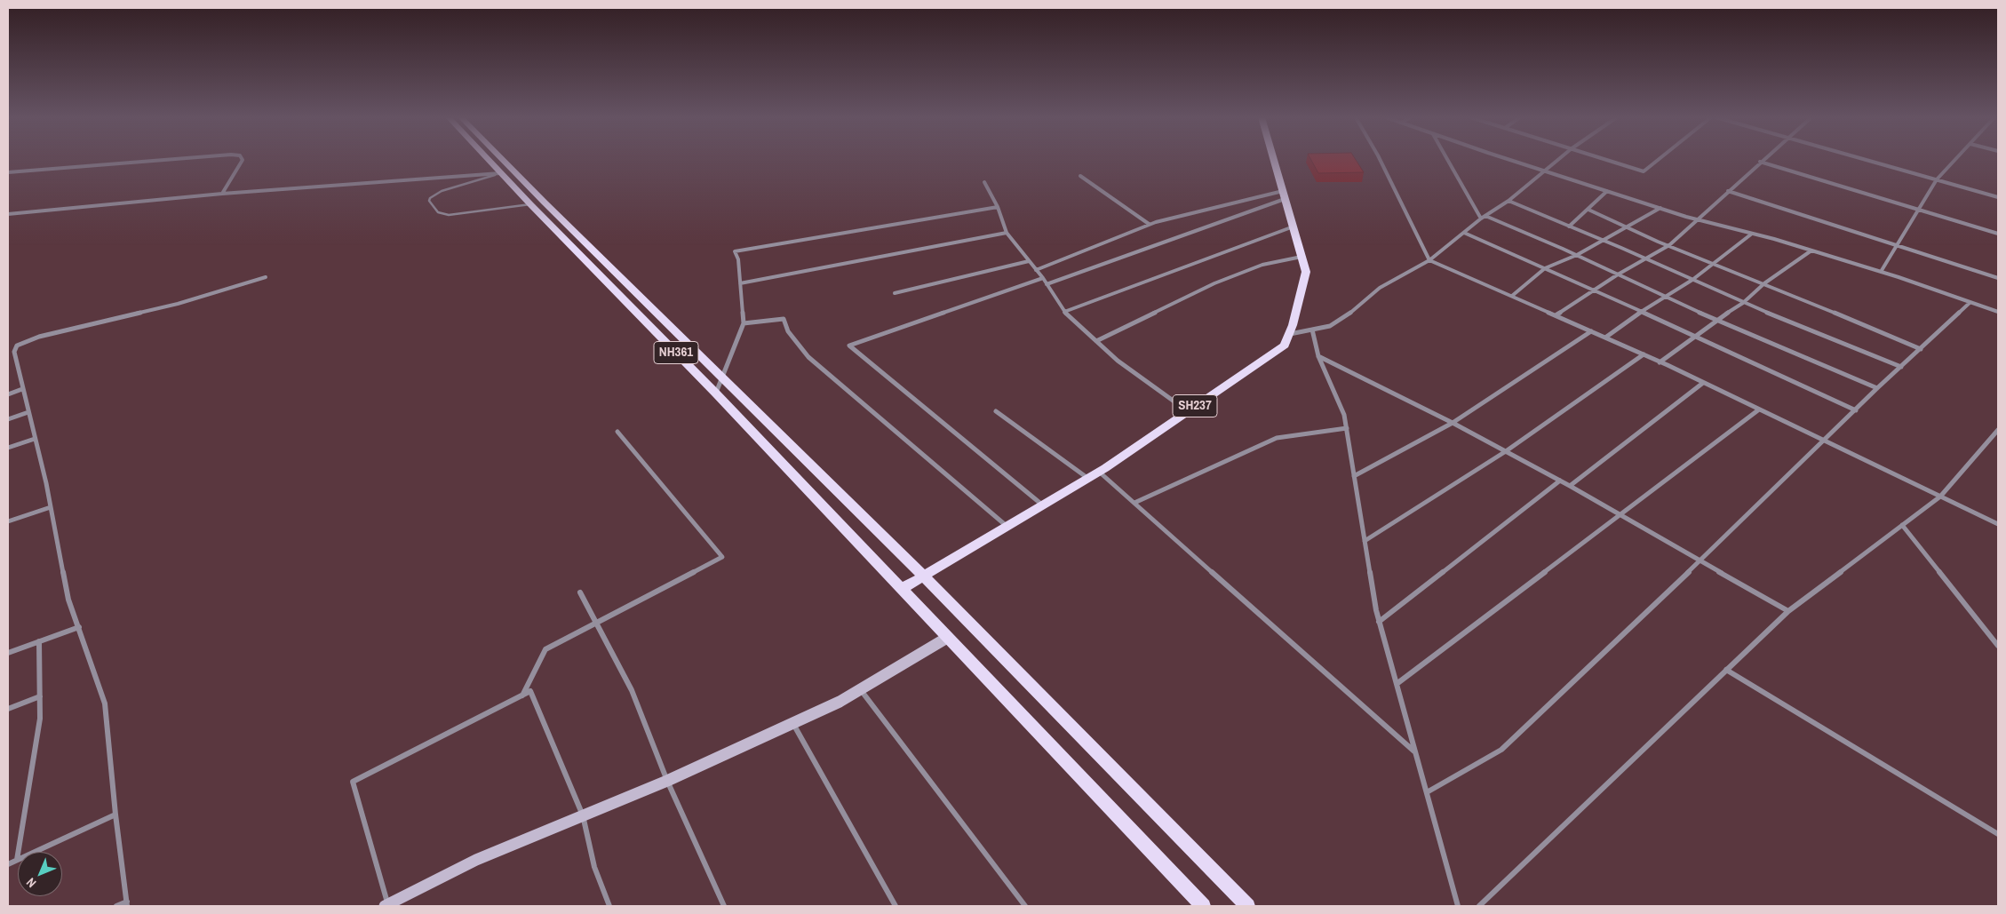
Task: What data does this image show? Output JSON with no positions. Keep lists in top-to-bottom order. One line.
{"streets":{"main road":["NH361","SH237"]},"crossings":[["NH361","SH237"]],"north":"bottom left"}
